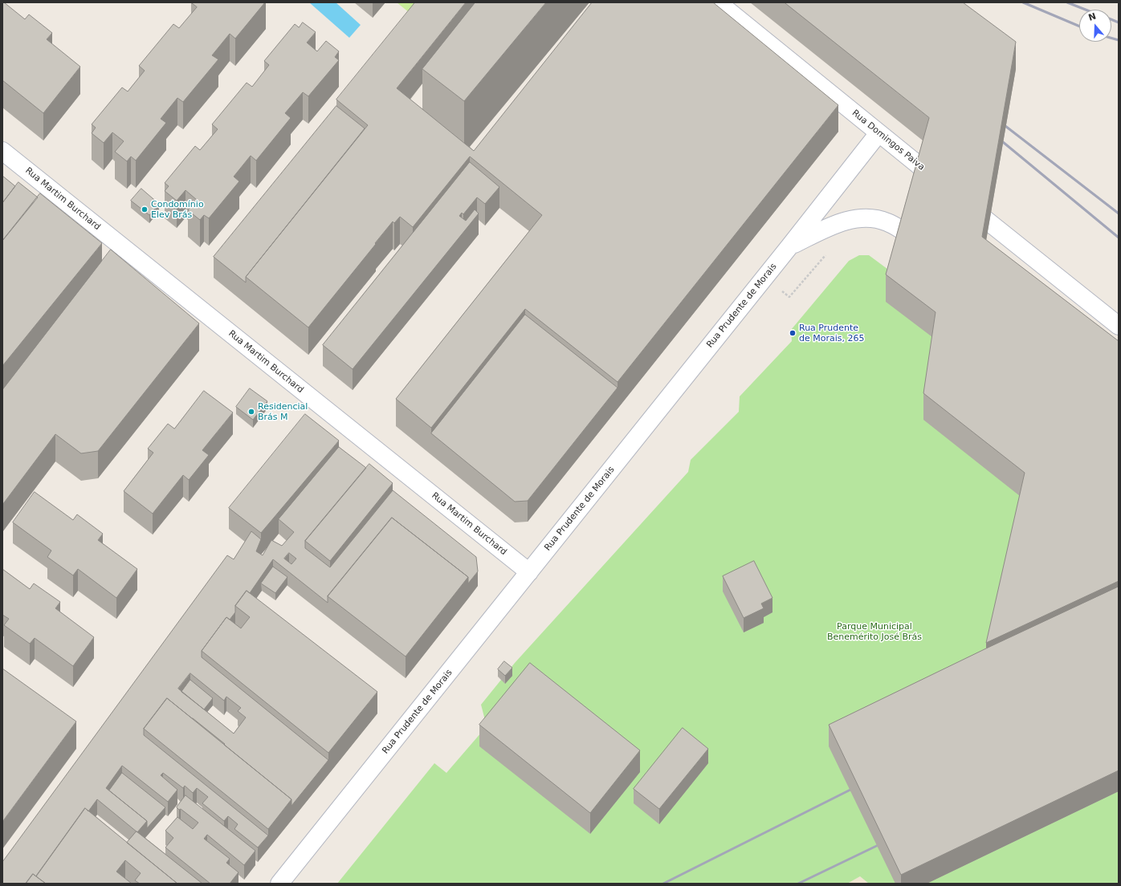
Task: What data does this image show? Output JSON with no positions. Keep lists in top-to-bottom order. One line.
{"streets":{"street":["Rua Domingos Paiva","Rua Martim Burchard","Rua Prudente de Morais"]},"crossings":[["Rua Domingos Paiva","Rua Prudente de Morais"],["Rua Martim Burchard","Rua Prudente de Morais"]],"parks":["Parque Municipal Benemérito José Brás"],"places":["Condomínio Elev Brás","Rua Prudente de Morais, 265","Residencial Brás M"],"north":"top"}
